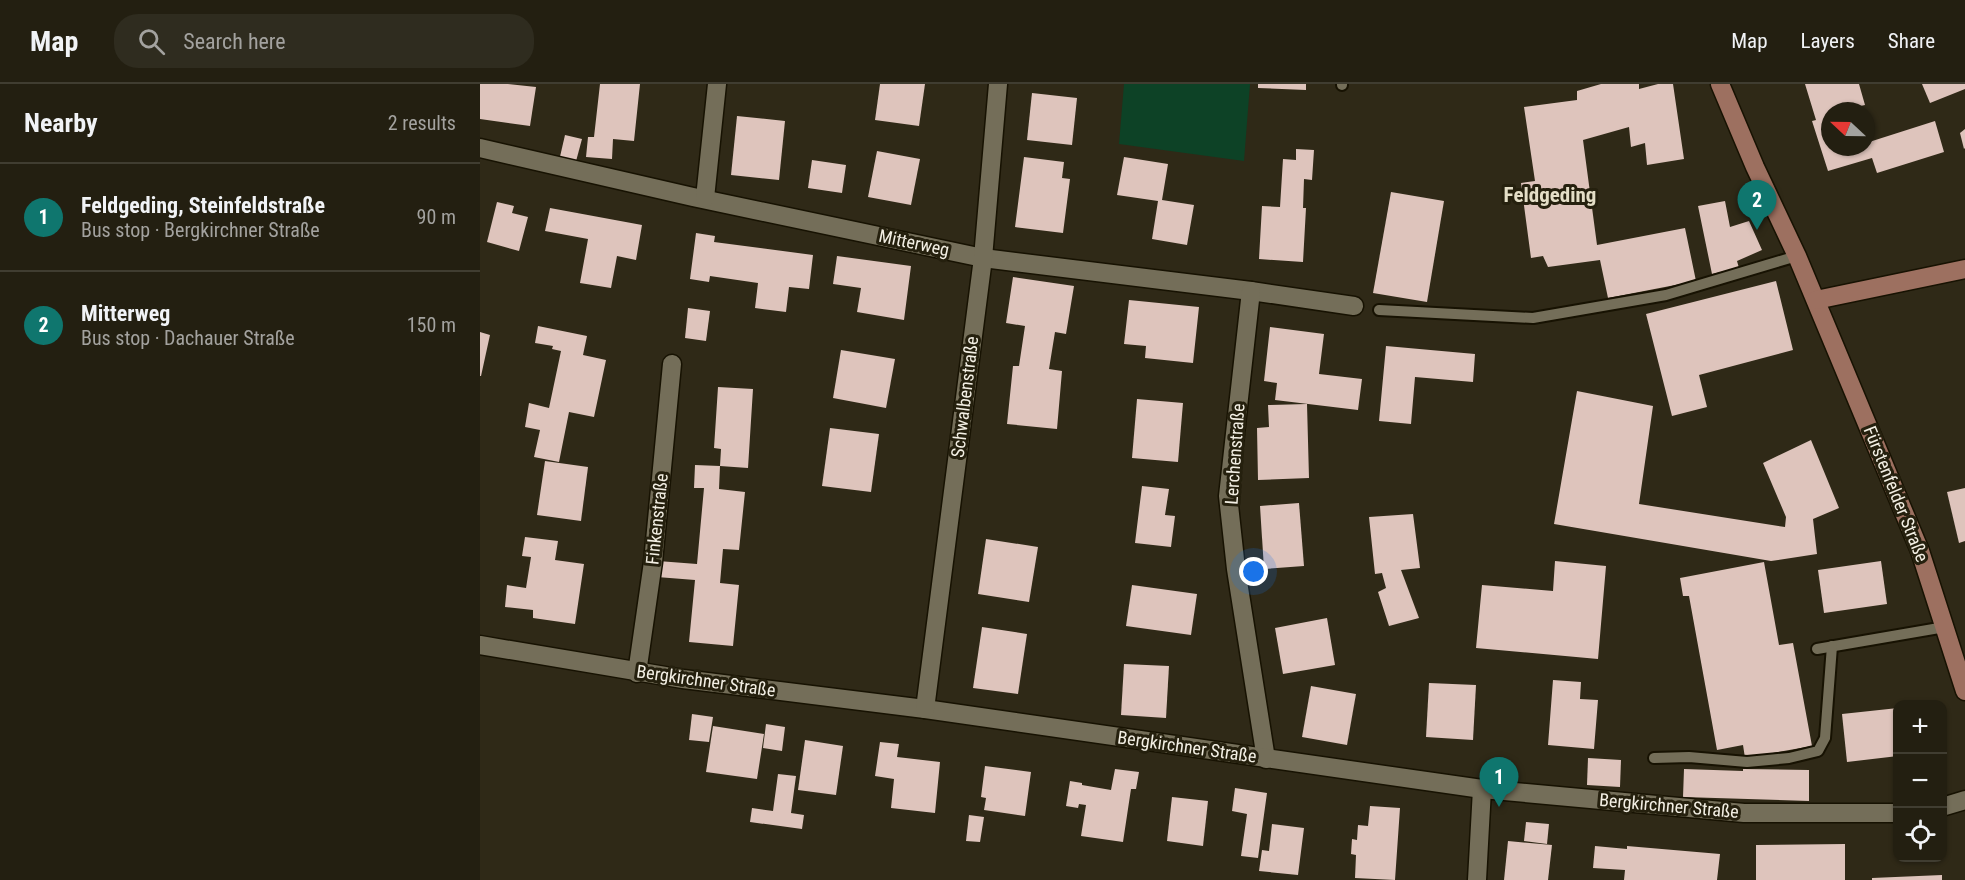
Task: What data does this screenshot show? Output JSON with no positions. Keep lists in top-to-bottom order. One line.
{"streets":{"street":["Mitterweg","Schwalbenstraße","Lerchenstraße","Fürstenfelder Straße","Finkenstraße","Bergkirchner Straße"]},"crossings":[["Mitterweg","Schwalbenstraße"],["Mitterweg","Lerchenstraße"],["Schwalbenstraße","Bergkirchner Straße"],["Lerchenstraße","Bergkirchner Straße"],["Finkenstraße","Bergkirchner Straße"]],"districts":["Feldgeding"],"north":"left","page":{"header":"Map","search":"Search here","nav":["Map","Layers","Share"],"heading":["Nearby","2 results"],"list":[{"mark":"1","name":"Feldgeding, Steinfeldstraße","note":"Bus stop · Bergkirchner Straße","value":"90 m"},{"mark":"2","name":"Mitterweg","note":"Bus stop · Dachauer Straße","value":"150 m"}],"pins":["2","1"],"map_buttons":["+","−"]}}
